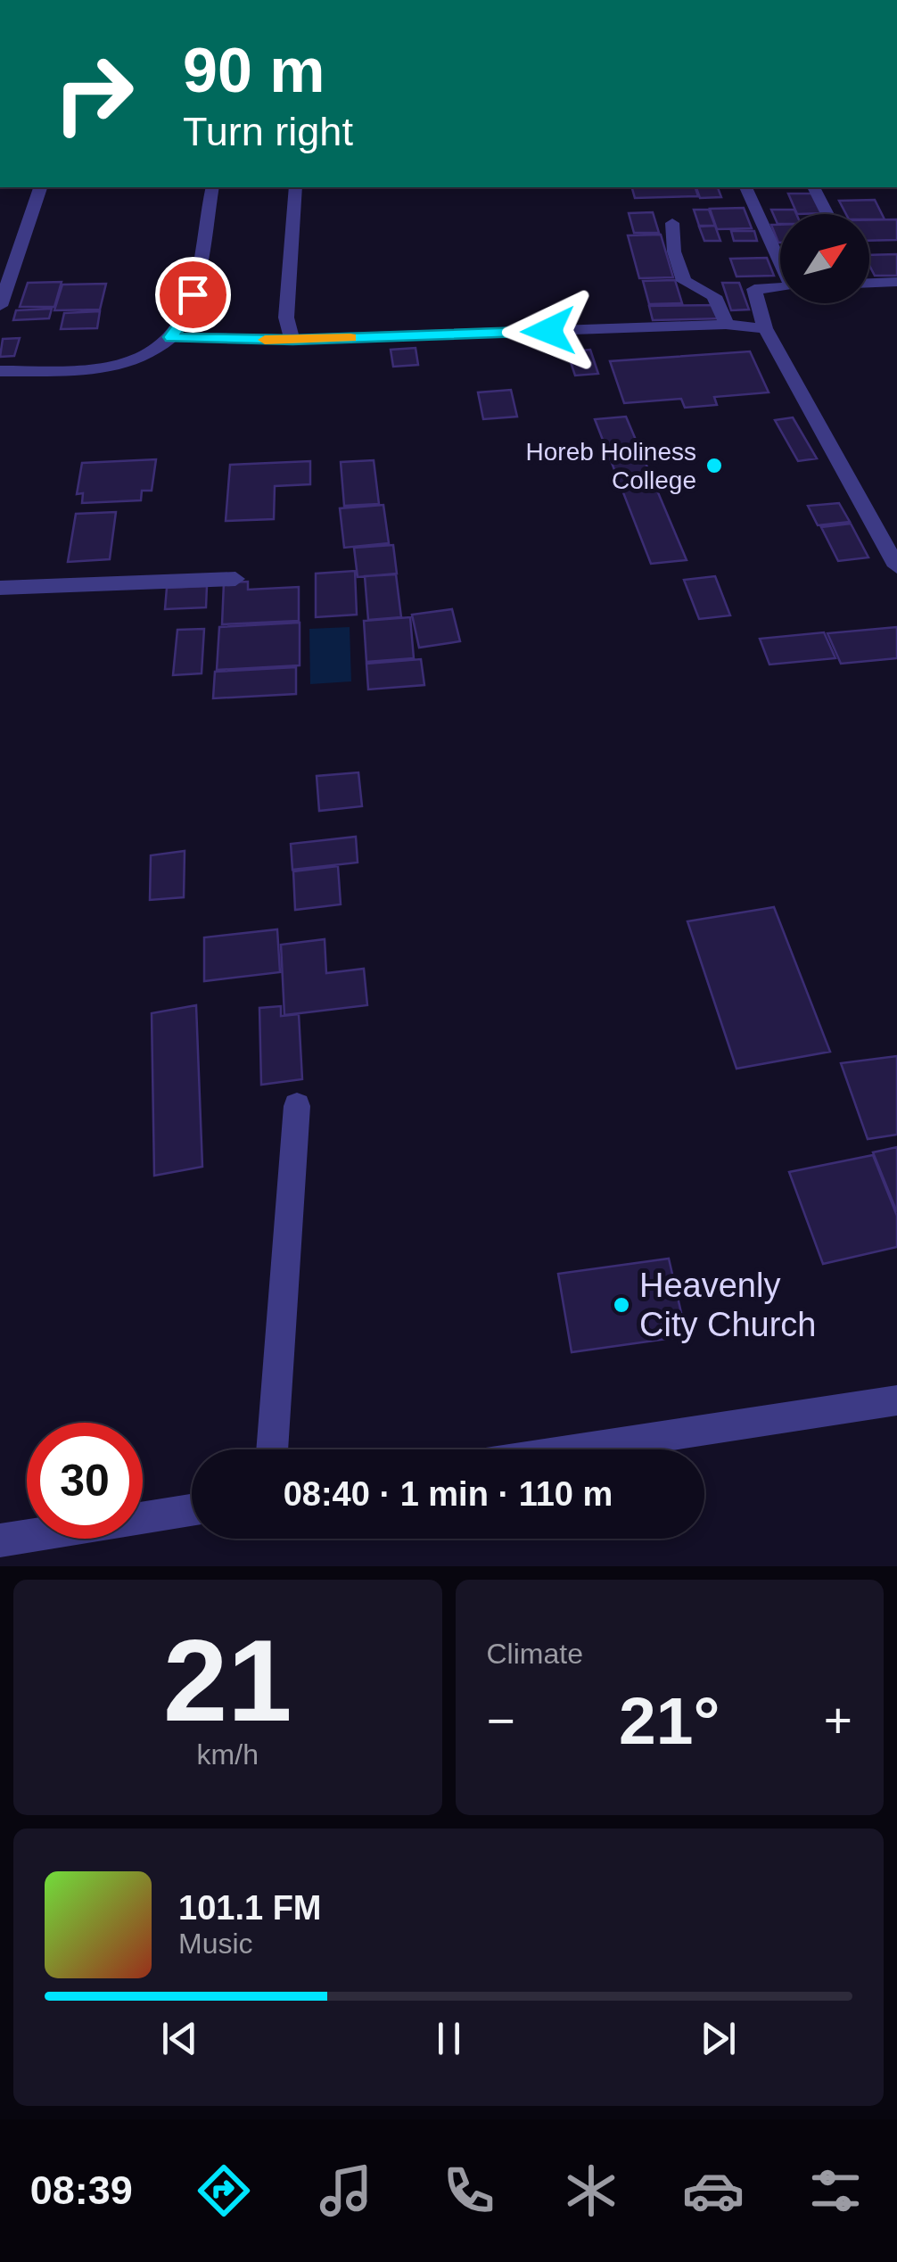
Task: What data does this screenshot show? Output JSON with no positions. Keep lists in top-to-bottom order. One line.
{"places":["Horeb Holiness College","Heavenly City Church"],"north":"top right","page":{"turn":["90 m","Turn right"],"limit":"30","trip":"08:40 · 1 min · 110 m","tile":[["21","km/h"],"Climate"],"heat":["−","21°","+"],"song":["101.1 FM","Music"],"tabs":"08:39"}}
